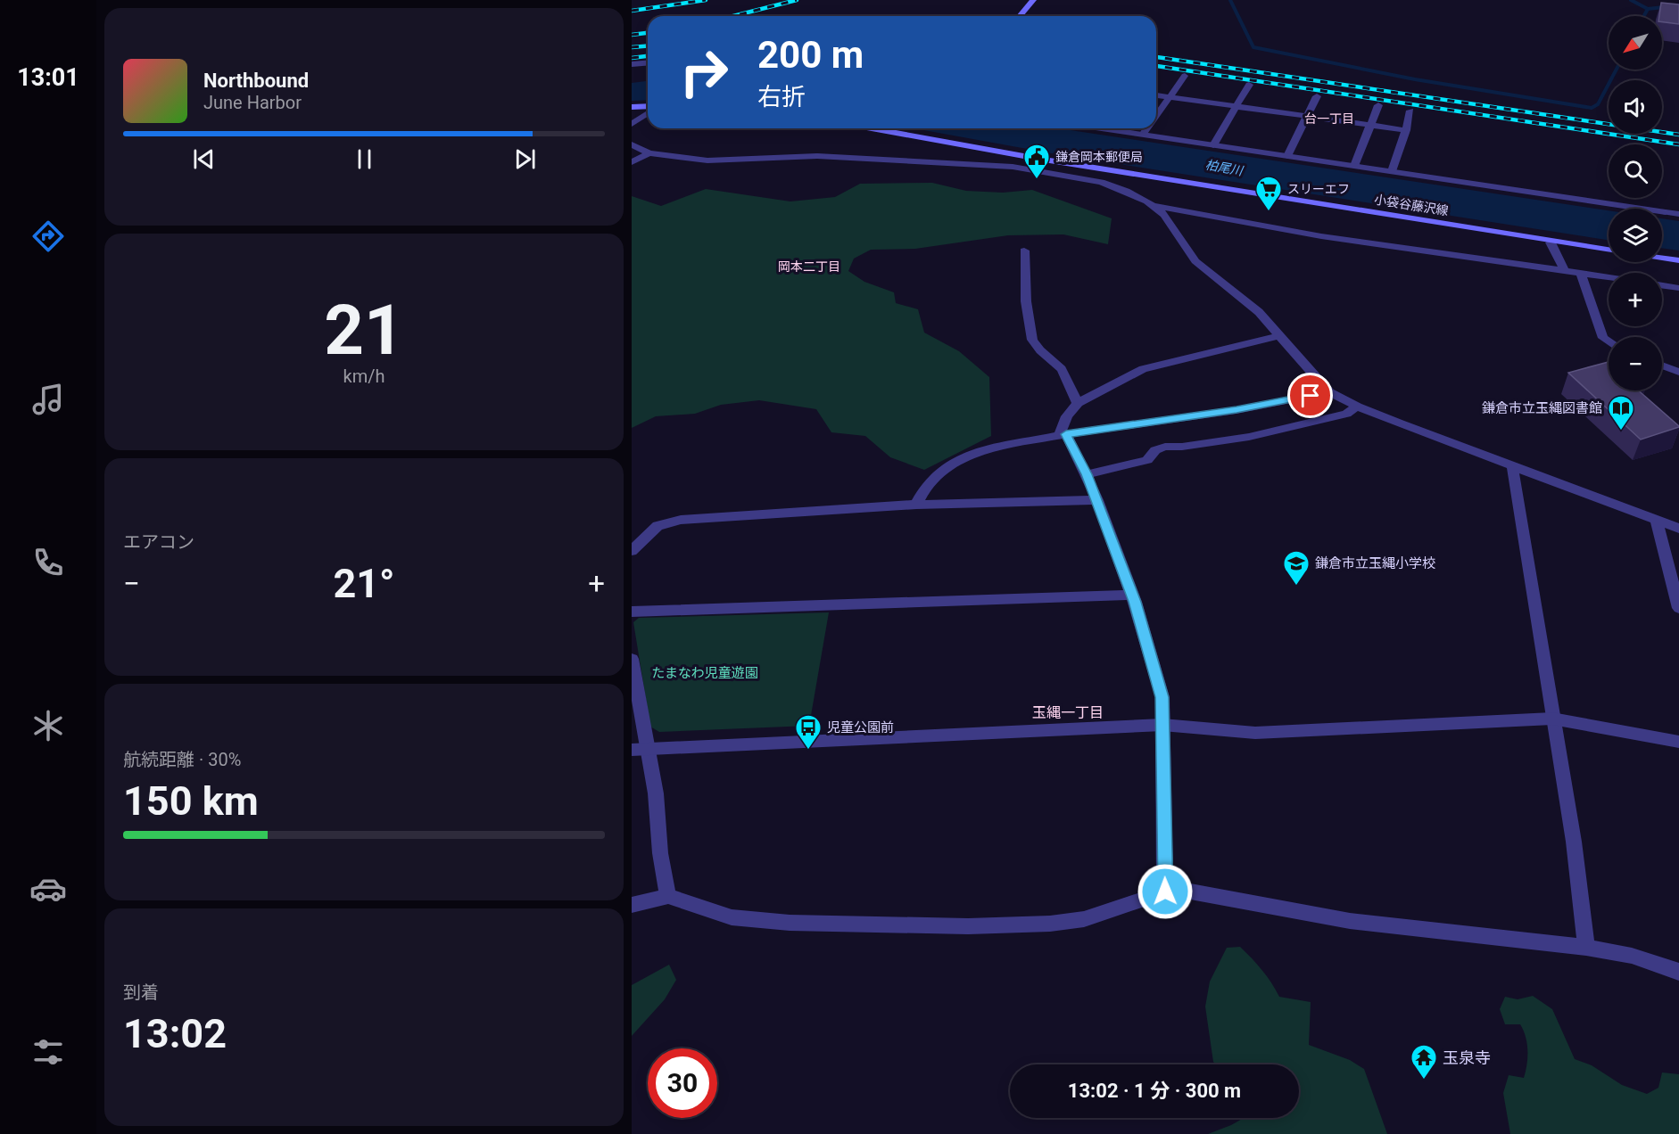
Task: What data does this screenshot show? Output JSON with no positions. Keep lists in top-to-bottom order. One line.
{"streets":{"main road":["小袋谷藤沢線"]},"districts":["台一丁目","岡本二丁目","玉縄一丁目"],"water":["柏尾川"],"parks":["たまなわ児童遊園"],"places":{"public building":["鎌倉岡本郵便局"],"supermarket":["スリーエフ"],"library":["鎌倉市立玉縄図書館"],"school or university":["鎌倉市立玉縄小学校"],"bus stop":["児童公園前"],"temple":["玉泉寺"]},"north":"bottom left","page":{"tabs":"13:01","map_buttons":["+","−"],"turn":["200 m","右折"],"song":["Northbound","June Harbor"],"tile":[["21","km/h"],"エアコン",["航続距離 · 30%","150 km"],["到着","13:02"]],"heat":["−","21°","+"],"limit":"30","trip":"13:02 · 1 分 · 300 m"}}
